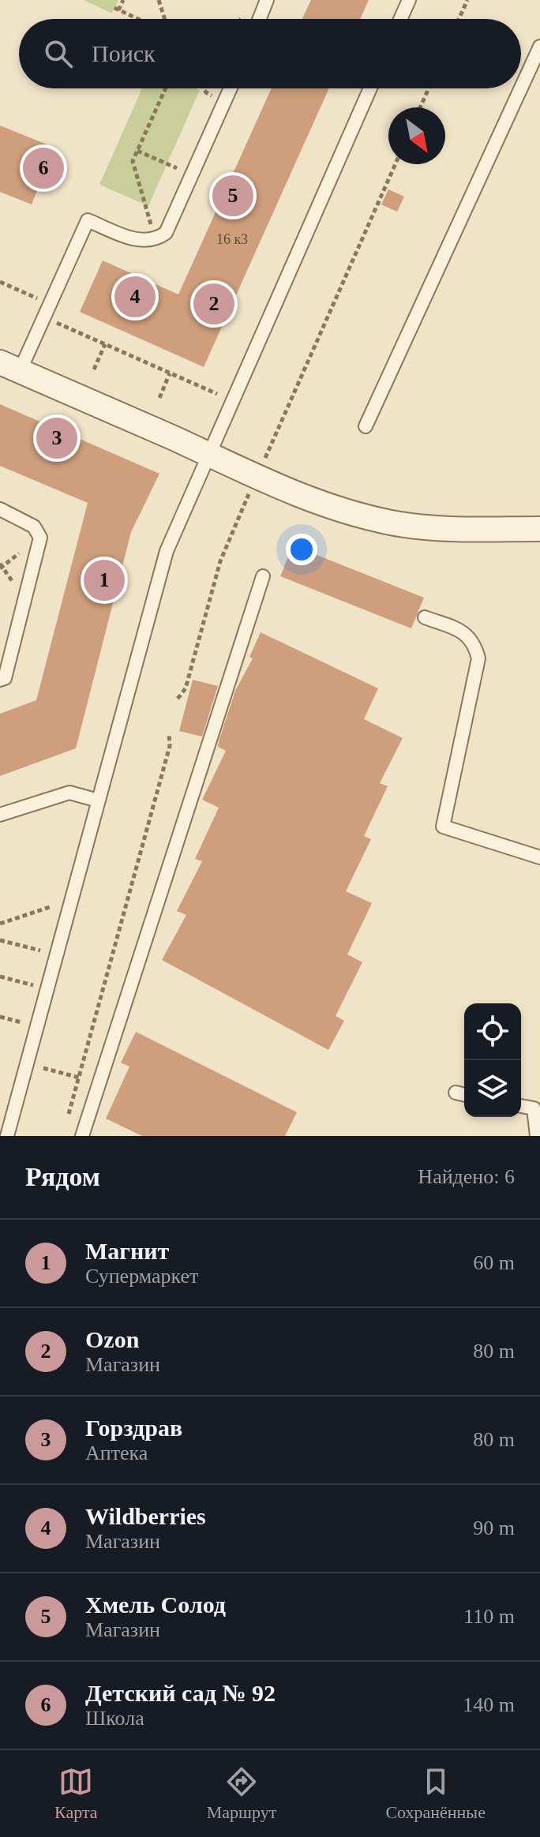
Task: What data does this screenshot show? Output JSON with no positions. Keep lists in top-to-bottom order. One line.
{"house_numbers":["16 к3"],"north":"bottom right","page":{"search":"Поиск","pins":["6","5","4","2","3","1"],"heading":["Рядом","Найдено: 6"],"list":[{"mark":"1","name":"Магнит","note":"Супермаркет","value":"60 m"},{"mark":"2","name":"Ozon","note":"Магазин","value":"80 m"},{"mark":"3","name":"Горздрав","note":"Аптека","value":"80 m"},{"mark":"4","name":"Wildberries","note":"Магазин","value":"90 m"},{"mark":"5","name":"Хмель Солод","note":"Магазин","value":"110 m"},{"mark":"6","name":"Детский сад № 92","note":"Школа","value":"140 m"}],"nav":["Карта","Маршрут","Сохранённые"]}}
